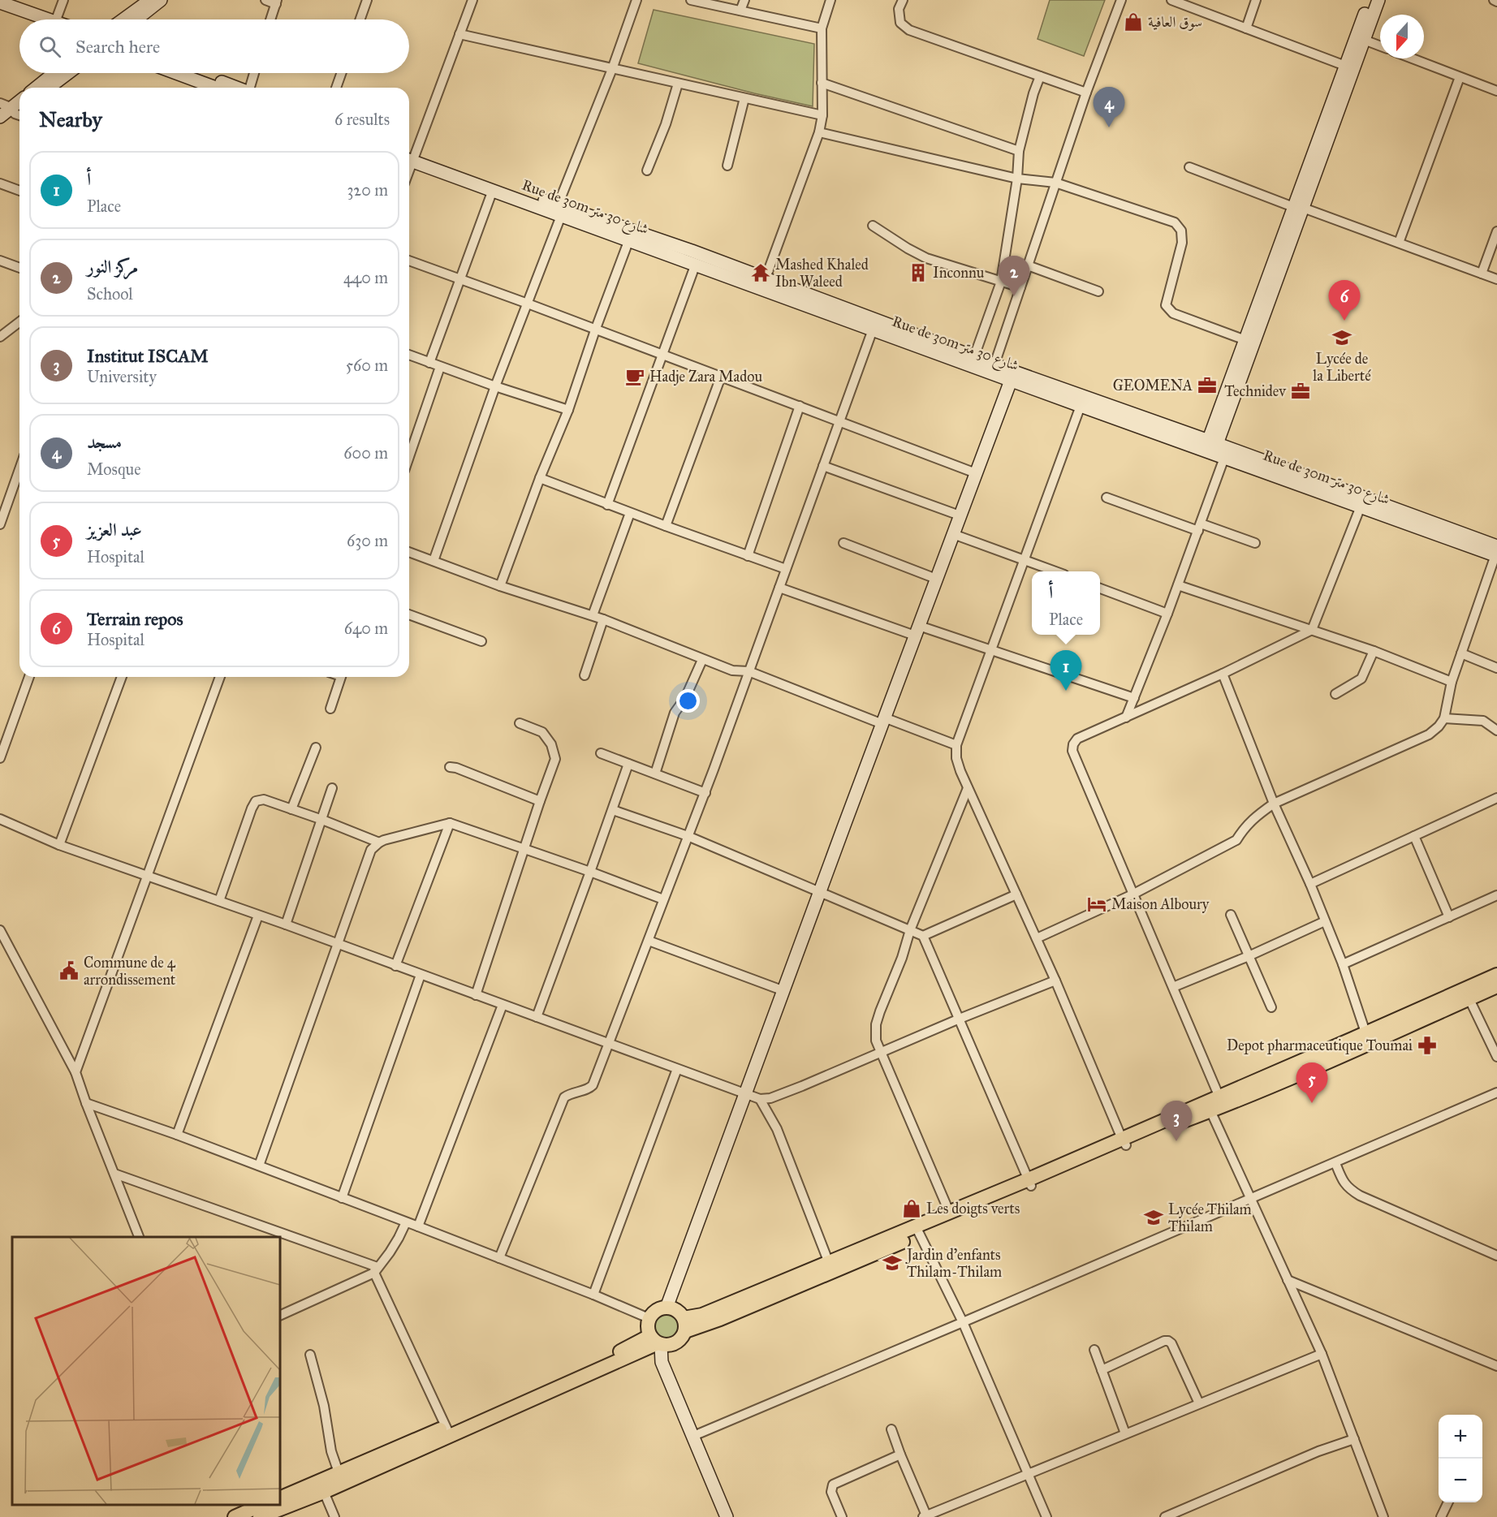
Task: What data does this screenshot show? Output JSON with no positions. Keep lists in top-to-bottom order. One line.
{"streets":{"street":["Rue de 30m شارع 30 متر"]},"places":{"shop":["سوق العافية","Les doigts verts"],"temple":["Mashed Khaled Ibn Waleed"],"building":["Inconnu"],"school or university":["Lycée de la Liberté","Lycée Thilam Thilam","Jardin d'enfants Thilam-Thilam"],"cafe":["Hadje Zara Madou"],"office":["GEOMENA","Technidev"],"hotel":["Maison Alboury"],"public building":["Commune de 4 arrondissement"],"pharmacy":["Depot pharmaceutique Toumai"]},"north":"bottom","page":{"search":"Search here","pins":["4","2","6","1","5","3"],"heading":["Nearby","6 results"],"list":[{"mark":"1","name":"أ","note":"Place","value":"320 m"},{"mark":"2","name":"مركز النور","note":"School","value":"440 m"},{"mark":"3","name":"Institut ISCAM","note":"University","value":"560 m"},{"mark":"4","name":"مسجد","note":"Mosque","value":"600 m"},{"mark":"5","name":"عبد العزيز","note":"Hospital","value":"630 m"},{"mark":"6","name":"Terrain repos","note":"Hospital","value":"640 m"}],"popup":["أ","Place"],"map_buttons":["+","−"]}}
